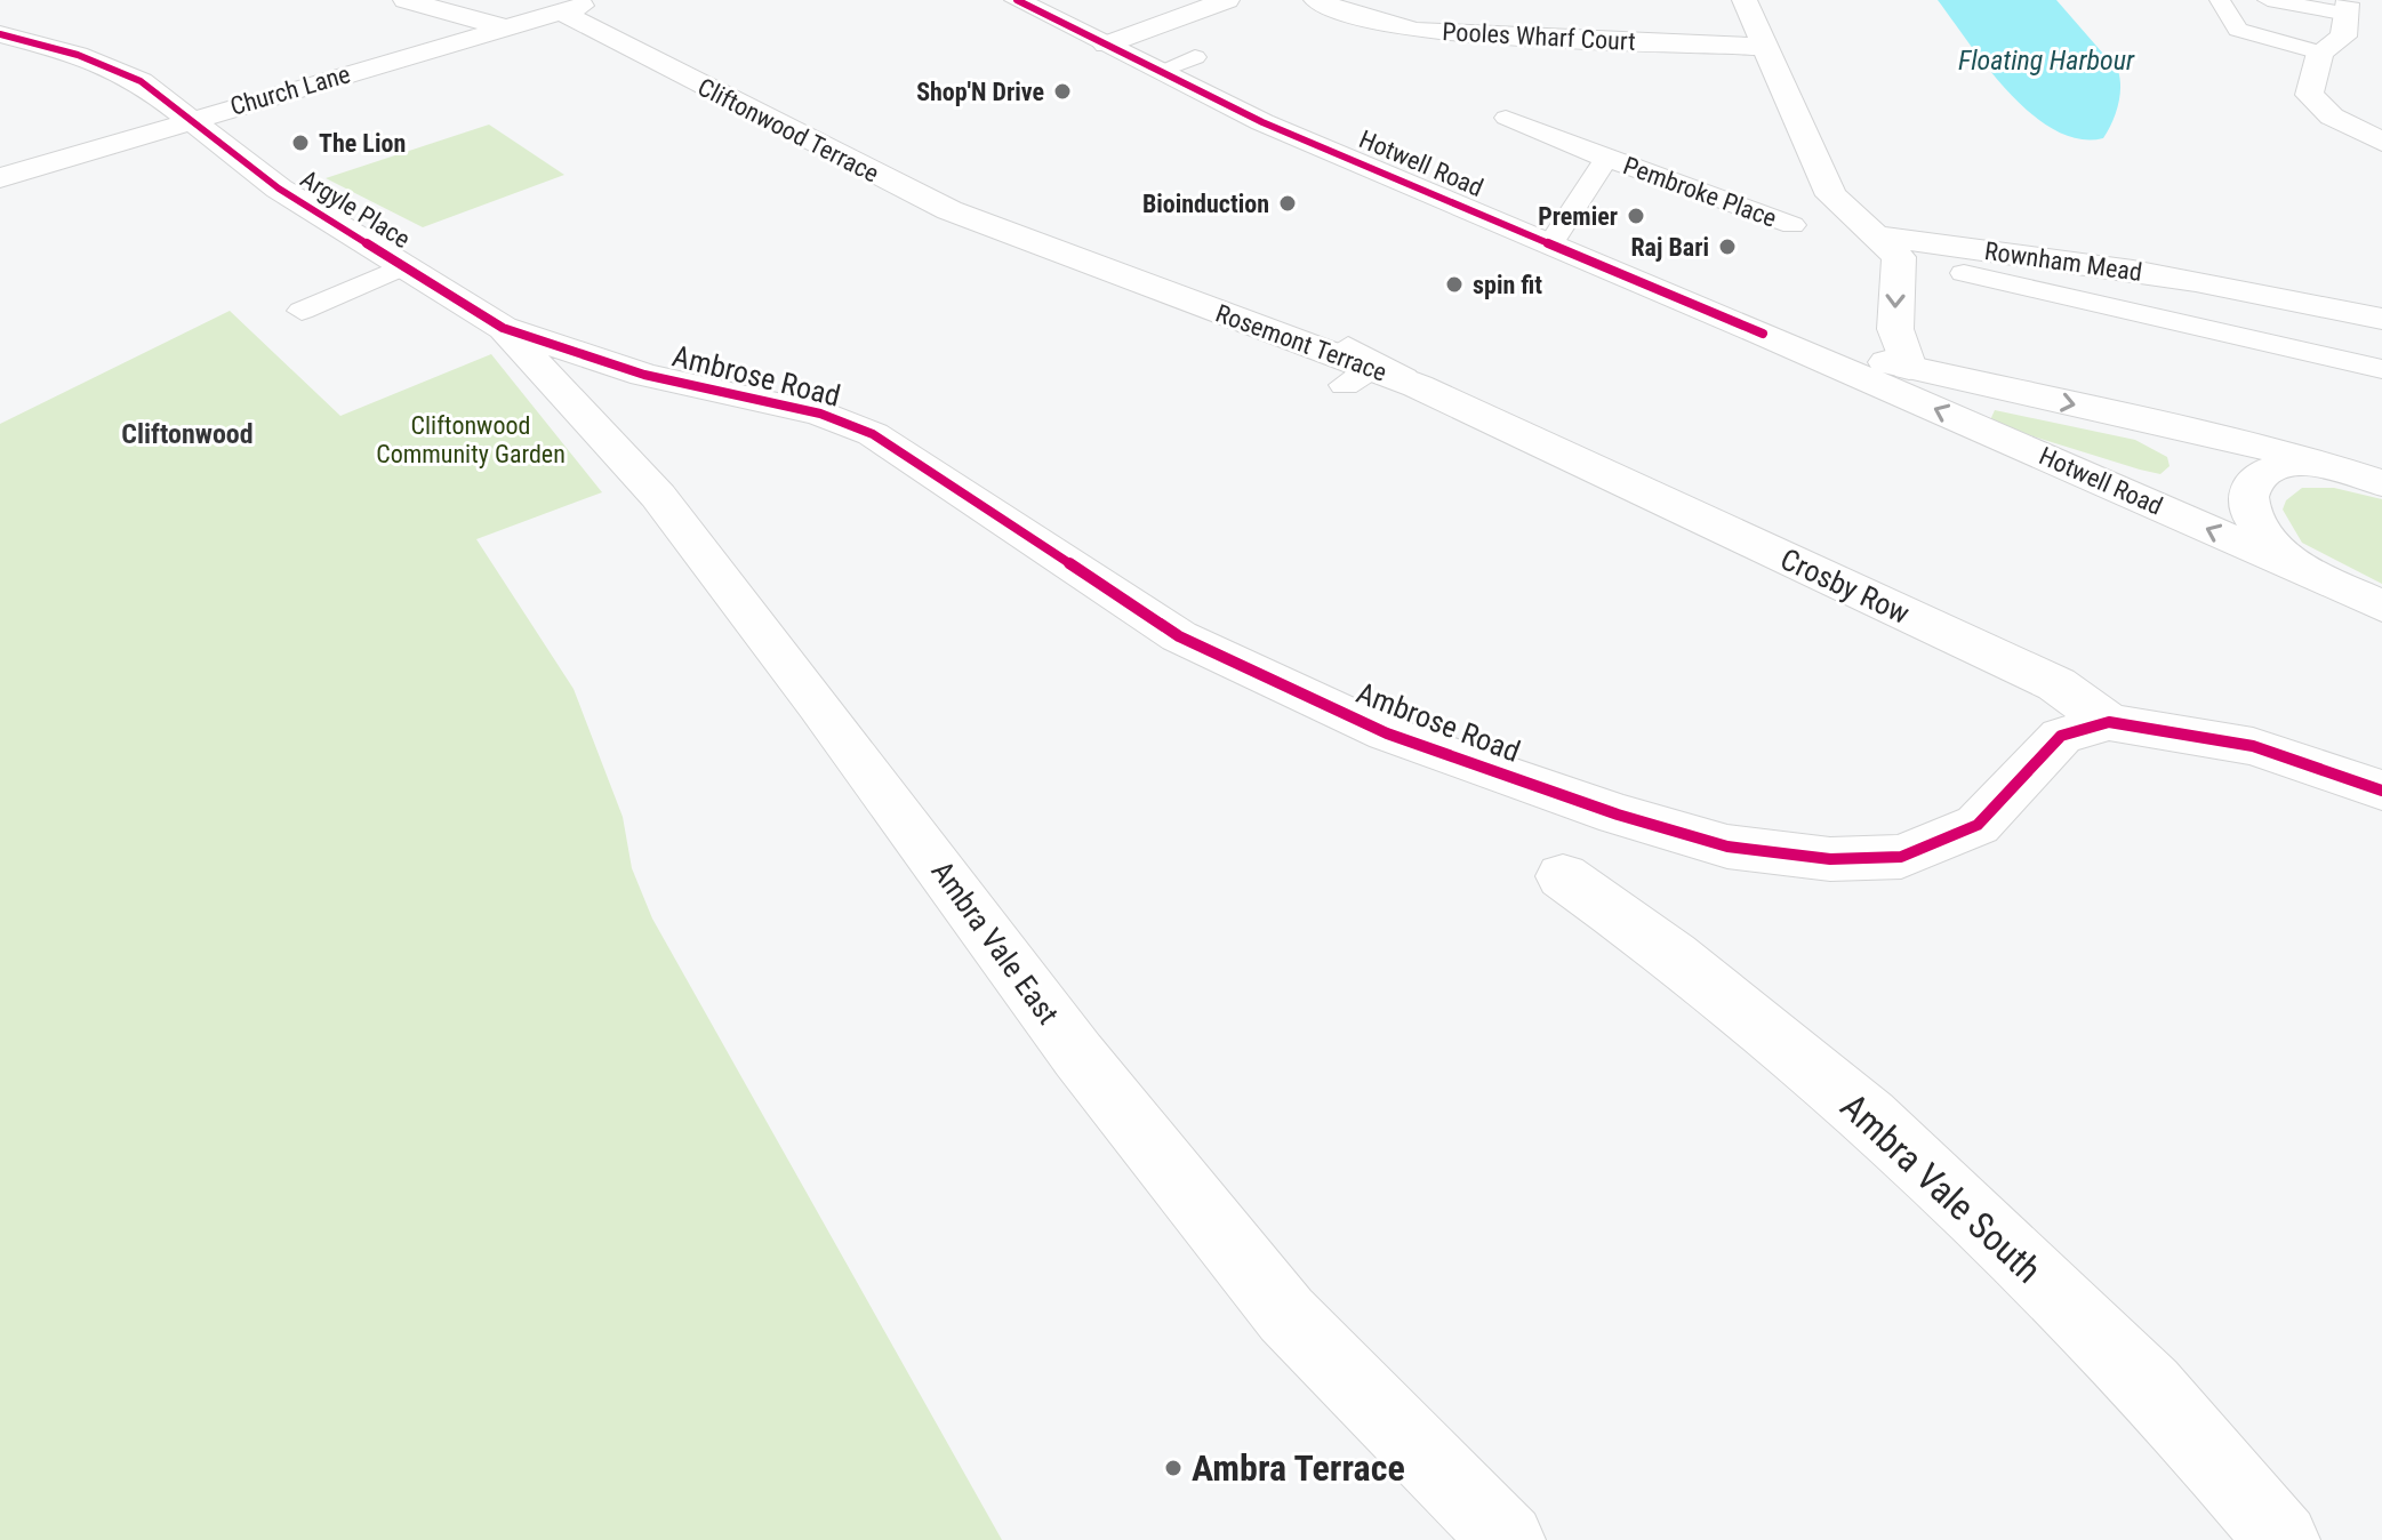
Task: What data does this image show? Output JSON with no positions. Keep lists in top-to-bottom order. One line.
{"streets":{"street":["Pooles Wharf Court","Church Lane","Cliftonwood Terrace","Hotwell Road","Argyle Place","Rownham Mead","Rosemont Terrace","Ambrose Road","Crosby Row","Ambra Vale East","Ambra Vale South"],"lane":["Pembroke Place"]},"crossings":[["Church Lane","Cliftonwood Terrace"],["Church Lane","Argyle Place"],["Cliftonwood Terrace","Rosemont Terrace"],["Hotwell Road","Pembroke Place"],["Argyle Place","Ambrose Road"],["Argyle Place","Ambra Vale East"],["Rosemont Terrace","Crosby Row"],["Ambrose Road","Crosby Row"],["Ambrose Road","Ambra Vale East"]],"districts":["Cliftonwood"],"water":["Floating Harbour"],"parks":["Cliftonwood Community Garden"],"places":["Shop'N Drive","The Lion","Bioinduction","Premier","Raj Bari","spin fit","Ambra Terrace"]}
